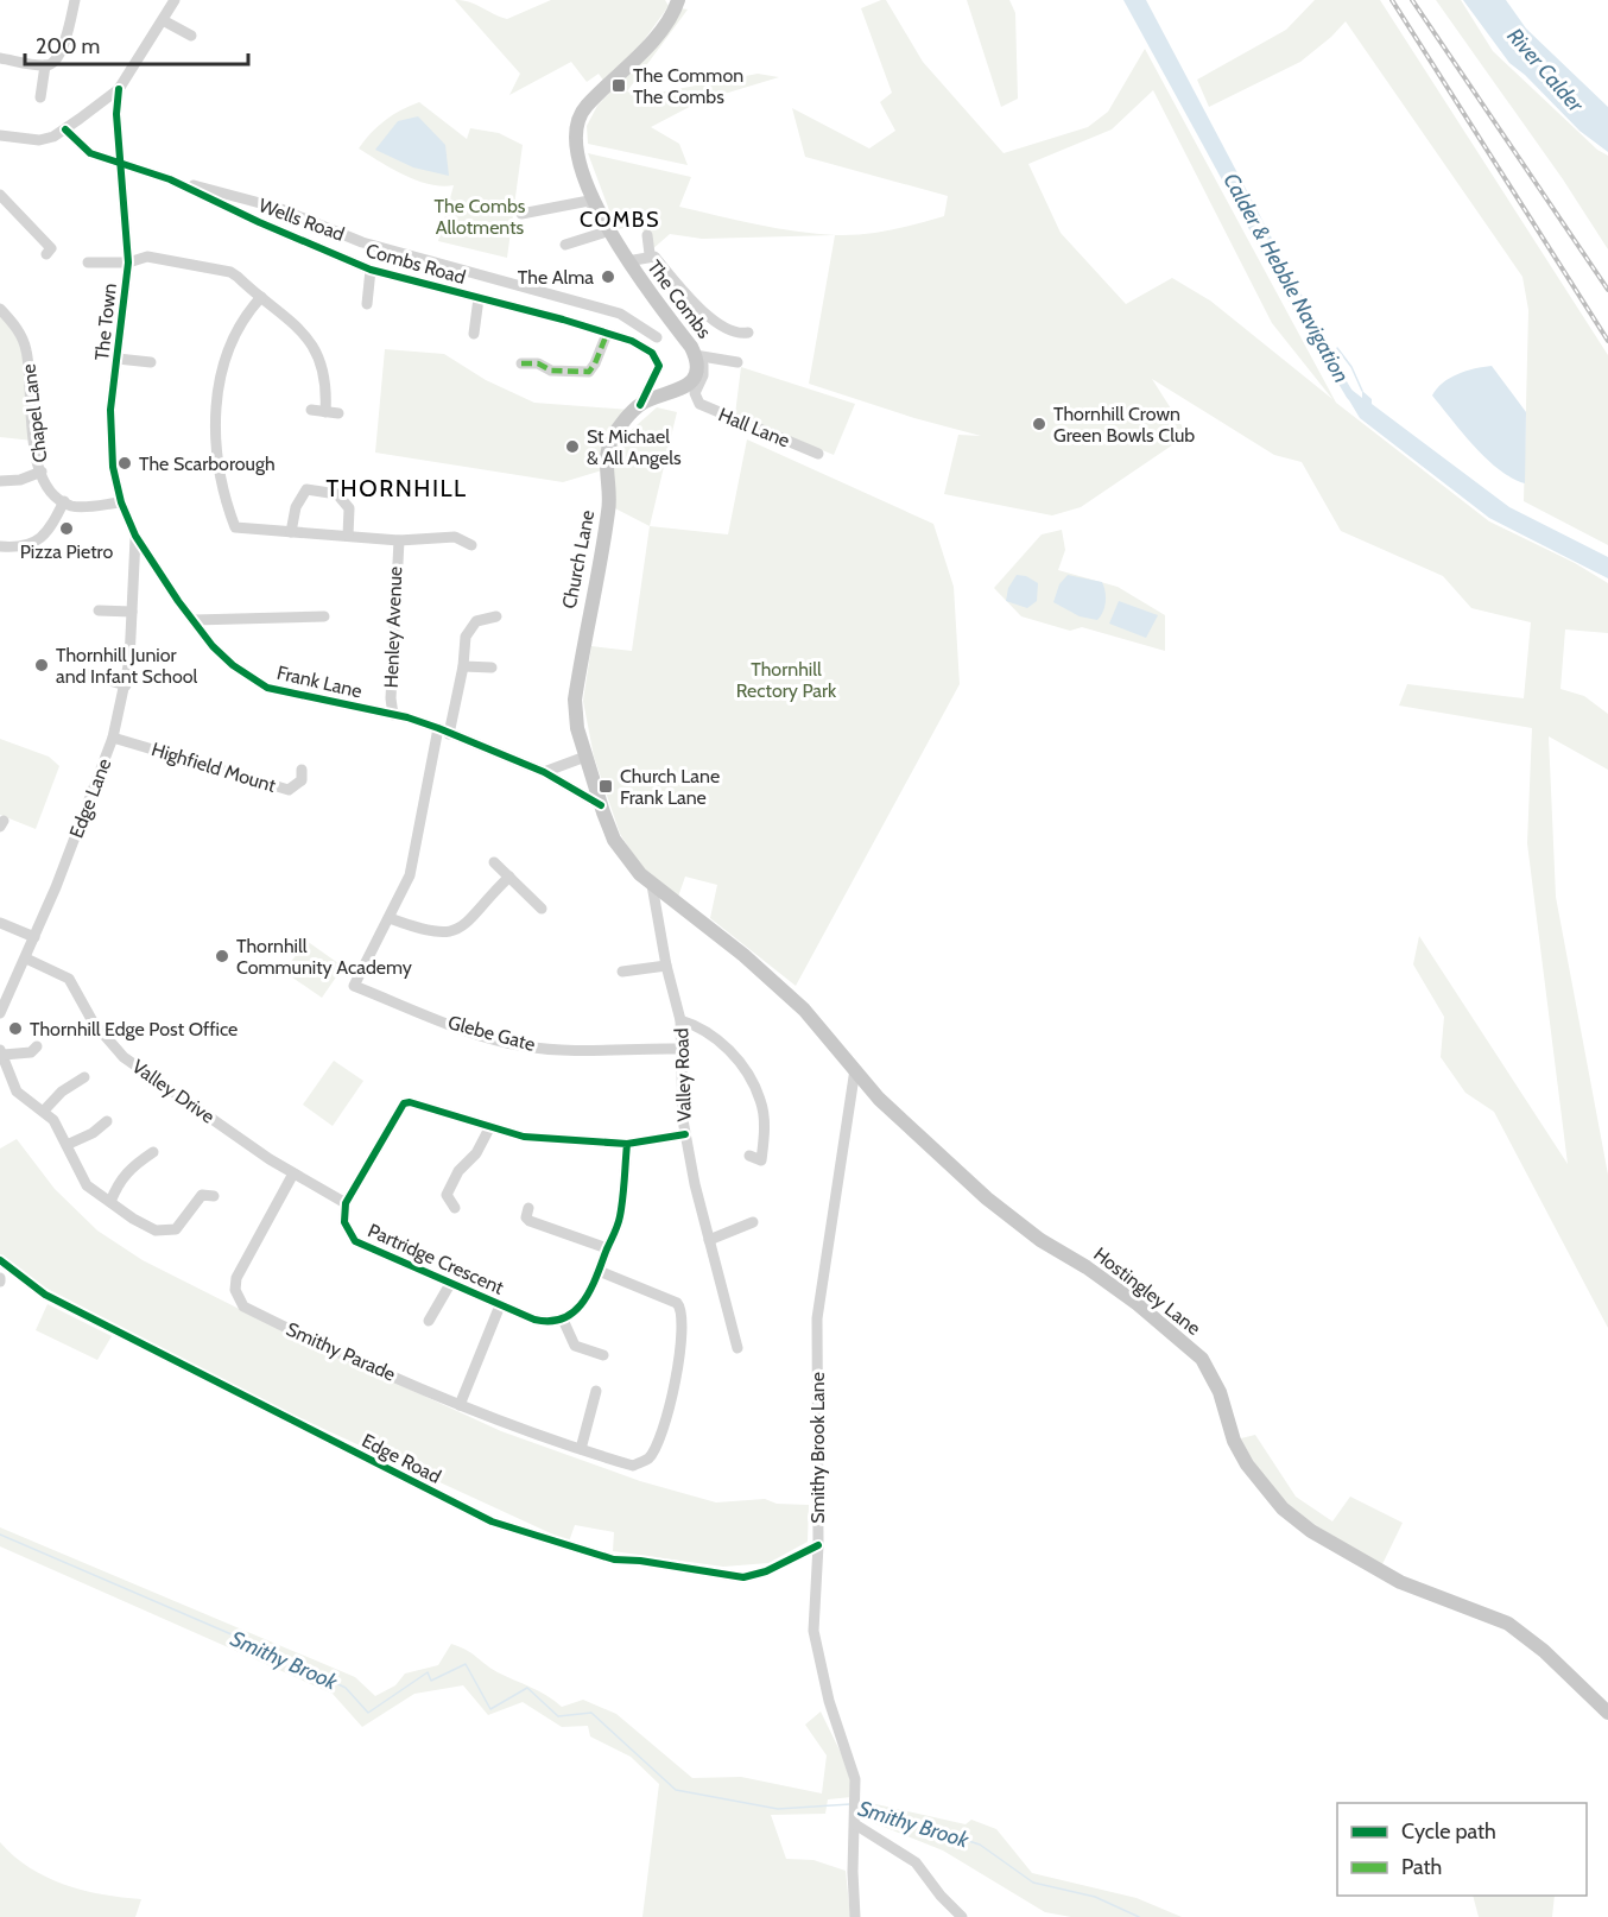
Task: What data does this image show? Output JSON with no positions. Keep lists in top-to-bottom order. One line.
{"streets":{"main road":["The Combs","Church Lane","Hostingley Lane"],"street":["Wells Road","Combs Road","The Town","Chapel Lane","Hall Lane","Henley Avenue","Frank Lane","Highfield Mount","Edge Lane","Glebe Gate","Valley Road","Valley Drive","Partridge Crescent","Smithy Parade","Smithy Brook Lane","Edge Road"]},"crossings":[["Wells Road","Combs Road"],["Combs Road","The Town"],["Combs Road","Church Lane"],["The Combs","Hall Lane"],["The Combs","Church Lane"],["The Town","Frank Lane"],["Hall Lane","Church Lane"],["Church Lane","Frank Lane"],["Church Lane","Valley Road"],["Church Lane","Hostingley Lane"],["Henley Avenue","Frank Lane"],["Frank Lane","Edge Lane"],["Highfield Mount","Edge Lane"],["Edge Lane","Valley Drive"],["Glebe Gate","Valley Road"],["Valley Road","Hostingley Lane"],["Valley Drive","Partridge Crescent"],["Valley Drive","Smithy Parade"],["Hostingley Lane","Smithy Brook Lane"],["Smithy Brook Lane","Edge Road"]],"districts":["COMBS","THORNHILL"],"water":["River Calder","Calder & Hebble Navigation","Smithy Brook"],"parks":["The Combs Allotments","Thornhill Rectory Park"],"places":{"transit":["The Common The Combs","Church Lane Frank Lane"],"other":["The Alma","Thornhill Crown Green Bowls Club","St Michael & All Angels","The Scarborough","Pizza Pietro","Thornhill Junior and Infant School","Thornhill Community Academy","Thornhill Edge Post Office"]},"legend":["Cycle path","Path"],"scale_bar":"200 m"}
